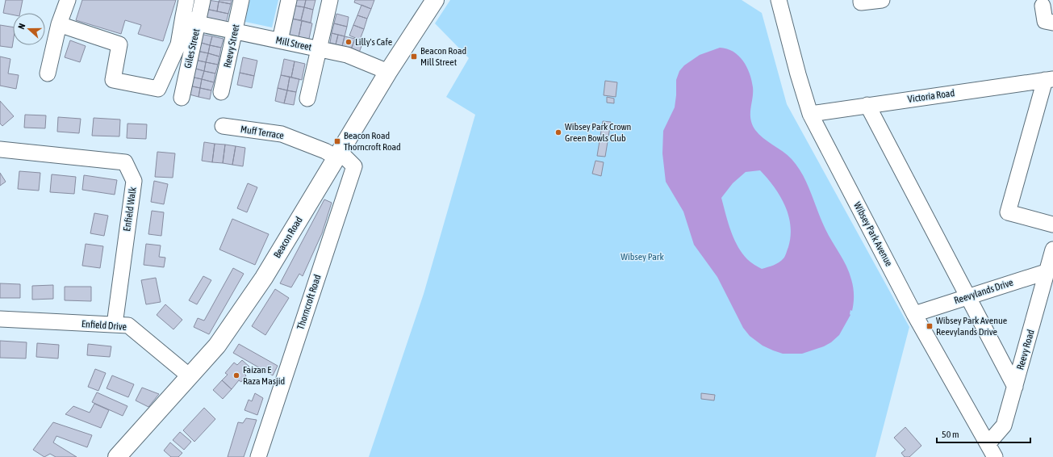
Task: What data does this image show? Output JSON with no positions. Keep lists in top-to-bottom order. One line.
{"streets":{"main road":["Beacon Road"],"street":["Mill Street","Reevy Street","Giles Street","Victoria Road","Muff Terrace","Enfield Walk","Wibsey Park Avenue","Reevylands Drive","Thorncroft Road","Enfield Drive","Reevy Road"]},"crossings":[["Mill Street","Reevy Street"],["Mill Street","Giles Street"],["Mill Street","Beacon Road"],["Victoria Road","Wibsey Park Avenue"],["Muff Terrace","Beacon Road"],["Muff Terrace","Thorncroft Road"],["Enfield Walk","Enfield Drive"],["Wibsey Park Avenue","Reevylands Drive"],["Wibsey Park Avenue","Reevy Road"],["Beacon Road","Thorncroft Road"],["Beacon Road","Enfield Drive"],["Reevylands Drive","Reevy Road"]],"parks":["Wibsey Park"],"places":{"other":["Lilly's Cafe","Wibsey Park Crown Green Bowls Club","Faizan E Raza Masjid"],"transit":["Beacon Road Mill Street","Beacon Road Thorncroft Road","Wibsey Park Avenue Reevylands Drive"]},"scale_bar":"50 m","north":"left"}
